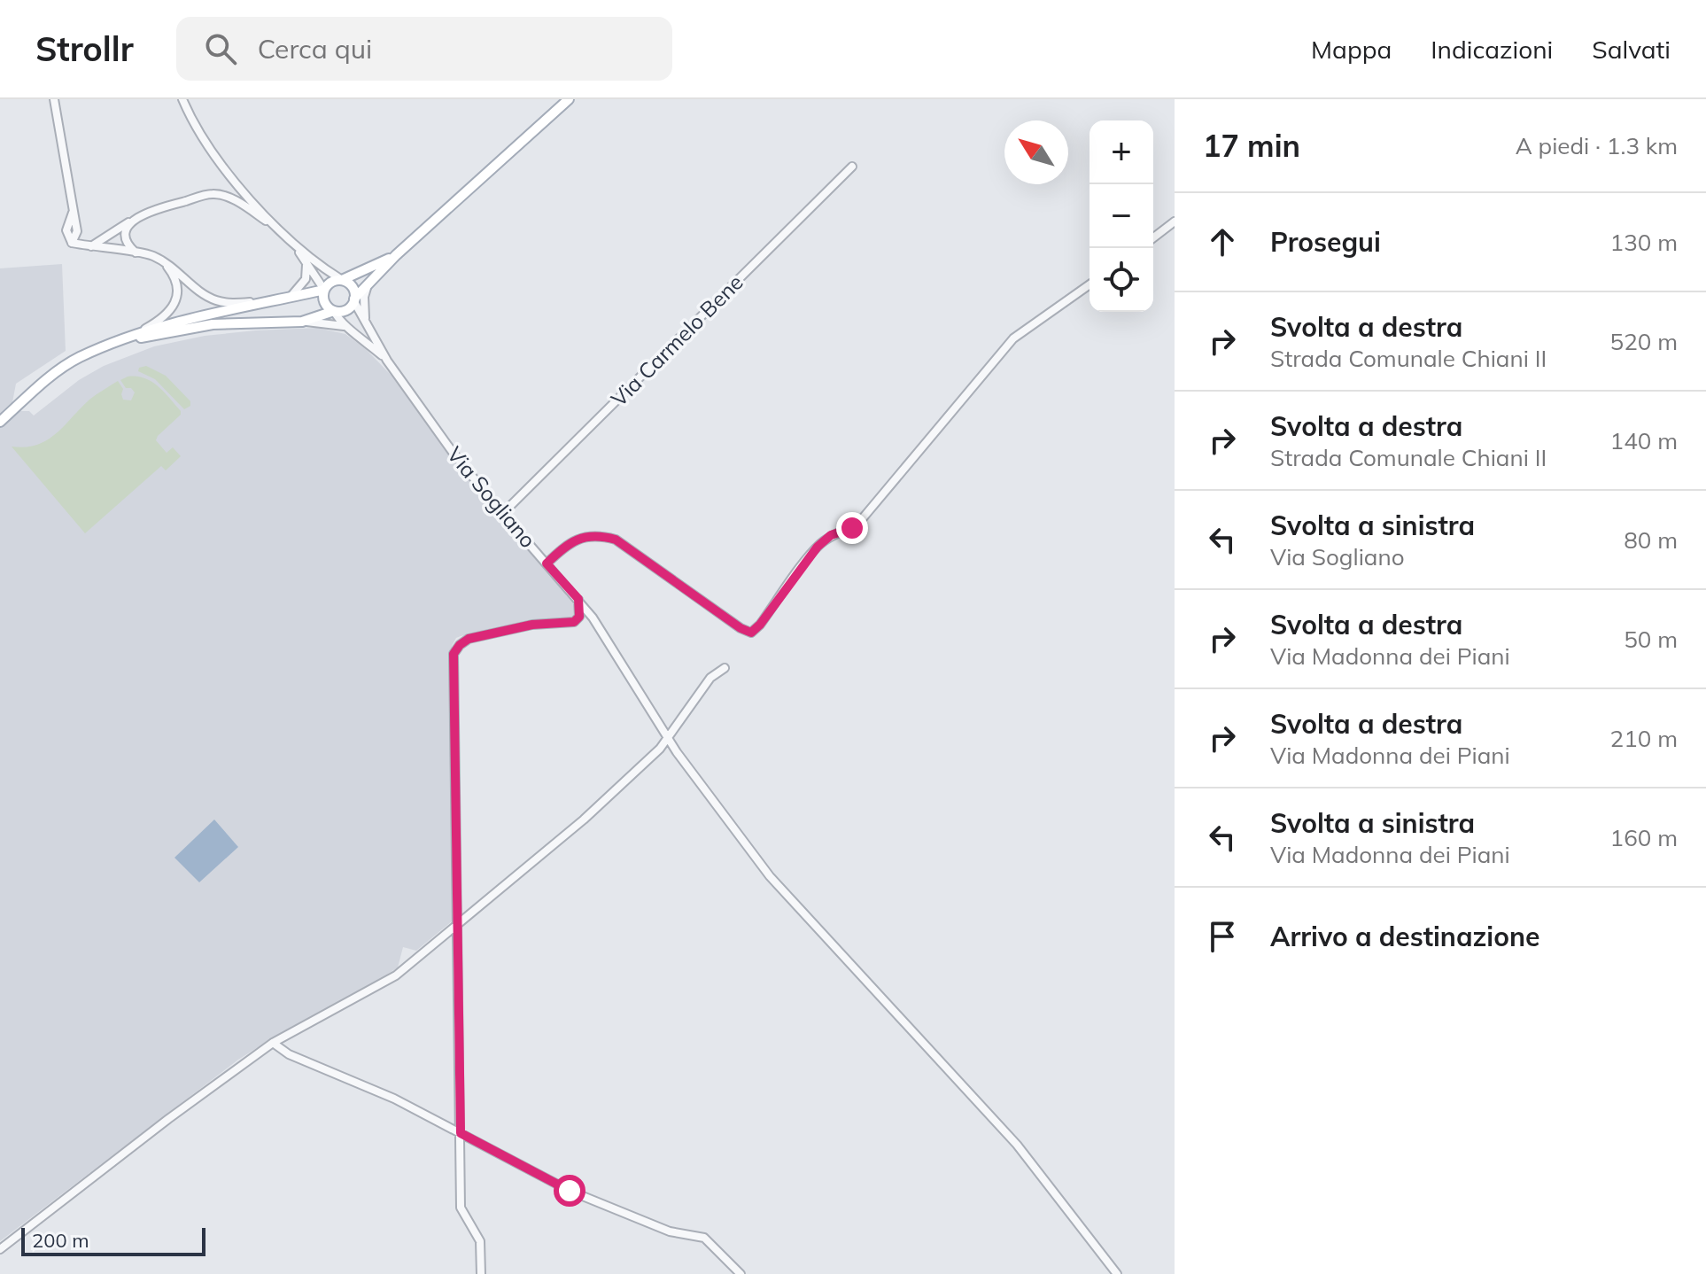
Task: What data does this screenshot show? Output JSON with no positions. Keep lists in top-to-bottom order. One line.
{"streets":{"main road":["Via Sogliano"],"street":["Via Carmelo Bene"]},"crossings":[["Via Carmelo Bene","Via Sogliano"]],"scale_bar":"200 m","north":"top left","page":{"header":"Strollr","search":"Cerca qui","nav":["Mappa","Indicazioni","Salvati"],"heading":["17 min","A piedi · 1.3 km"],"map_buttons":["+","−"],"list":[["Prosegui","130 m"],["Svolta a destra","Strada Comunale Chiani II","520 m"],["Svolta a destra","Strada Comunale Chiani II","140 m"],["Svolta a sinistra","Via Sogliano","80 m"],["Svolta a destra","Via Madonna dei Piani","50 m"],["Svolta a destra","Via Madonna dei Piani","210 m"],["Svolta a sinistra","Via Madonna dei Piani","160 m"],"Arrivo a destinazione"],"scale":"200 m"}}
